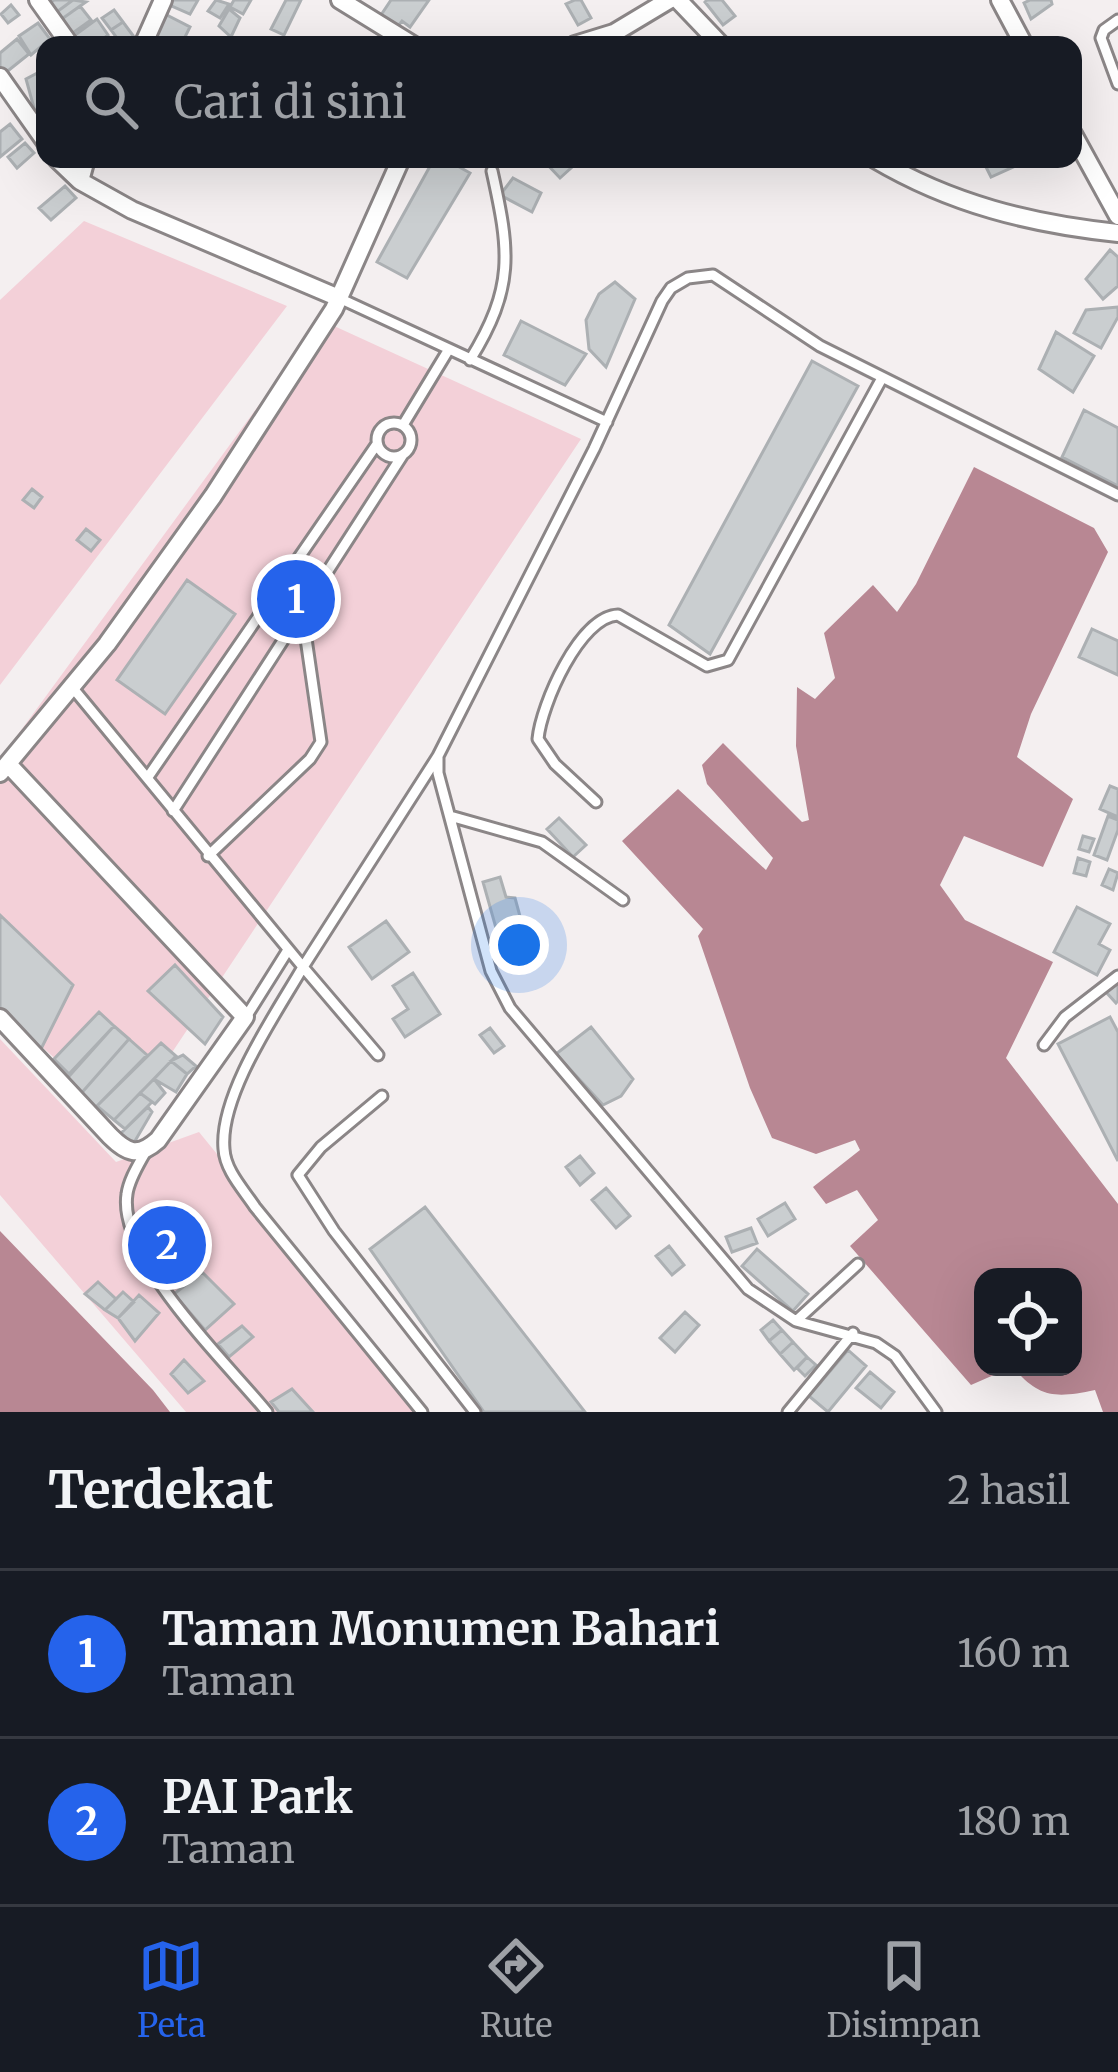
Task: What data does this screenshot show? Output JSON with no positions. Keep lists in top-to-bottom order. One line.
{"page":{"search":"Cari di sini","pins":["1","2"],"heading":["Terdekat","2 hasil"],"list":[{"mark":"1","name":"Taman Monumen Bahari","note":"Taman","value":"160 m"},{"mark":"2","name":"PAI Park","note":"Taman","value":"180 m"}],"nav":["Peta","Rute","Disimpan"]}}
